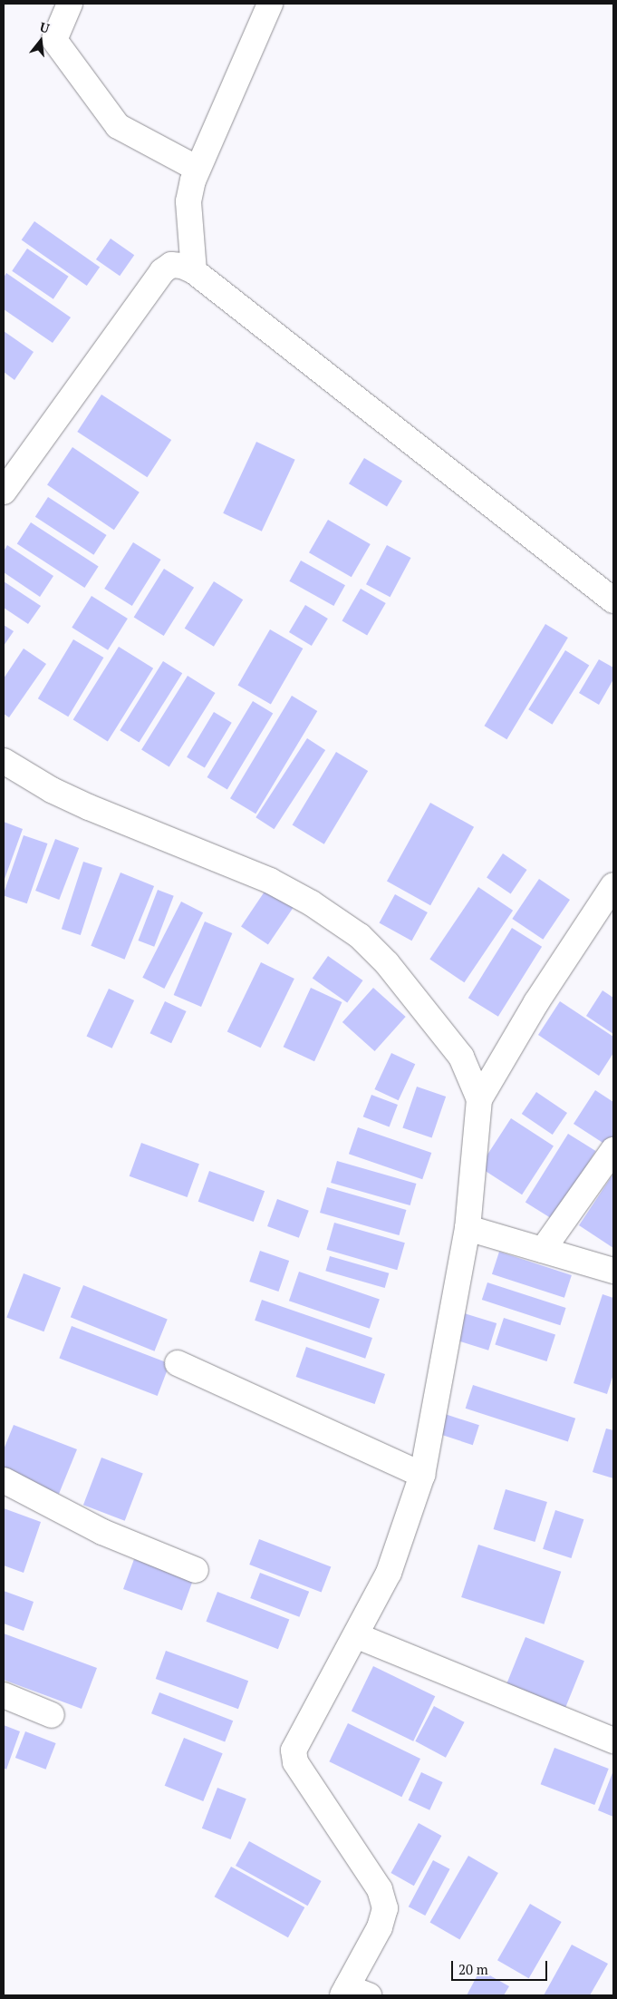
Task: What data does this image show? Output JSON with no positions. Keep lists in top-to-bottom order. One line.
{"scale_bar":"20 m","north":"top"}
